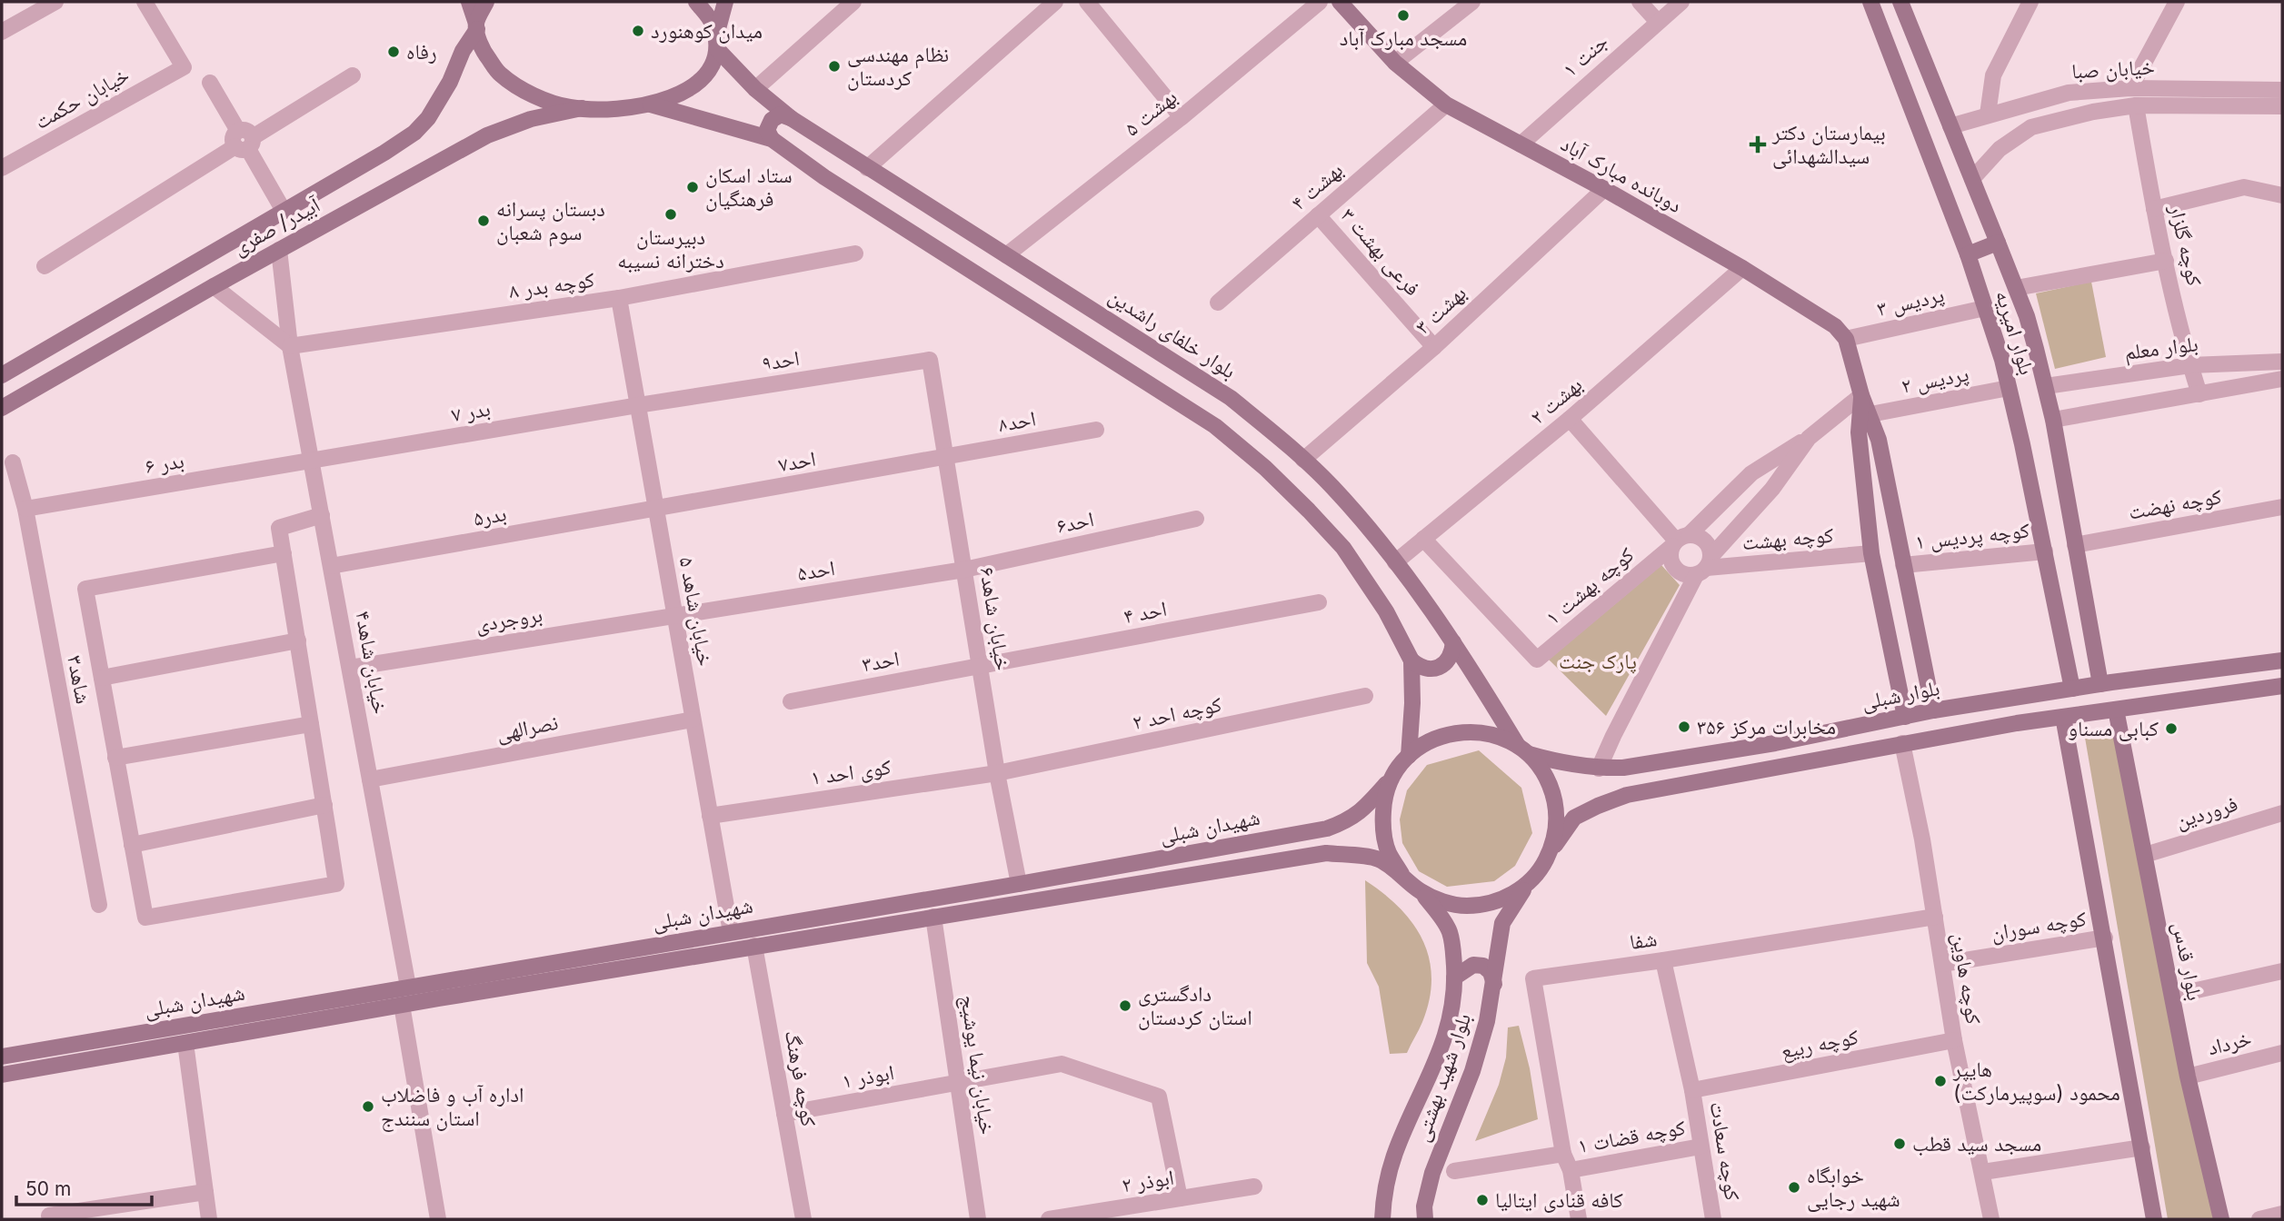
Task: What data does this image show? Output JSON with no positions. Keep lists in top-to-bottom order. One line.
{"streets":{"street":["جنت ۱","خیابان صبا","خیابان حکمت","بهشت ۵","دوبانده مبارک آباد","بهشت ۴","آبیدر/ صفری","کوچه گلزار","فرعی بهشت ۳","کوچه بدر ۸","پردیس ۳","بهشت ۳","بلوار امیریه","بلوار خلفای راشدین","بلوار معلم","احد۹","پردیس ۲","بهشت ۲","بدر ۷","احد۸","احد۷","بدر ۶","کوچه نهضت","بدر۵","احد۶","کوچه پردیس ۱","کوچه بهشت","احد۵","کوچه بهشت ۱","خیابان شاهد ۵","احد ۴","خیابان شاهد۶","بروجردی","احد۳","خیابان شاهد۴","شاهد۳","بلوار شبلی","کوچه احد ۲","نصرالهی","کوی احد ۱","فروردین","شهیدان شبلی","کوچه سوران","شفا","بلوار قدس","کوچه هاوین","خرداد","کوچه ربیع","خیابان نیما یوشیج","ابوذر ۱","بلوار شهید بهشتی","کوچه فرهنگ","کوچه قضات ۱","کوچه سعادت","ابوذر ۲"]},"crossings":[["جنت ۱","دوبانده مبارک آباد"],["خیابان صبا","کوچه گلزار"],["خیابان صبا","بلوار امیریه"],["بهشت ۵","بلوار خلفای راشدین"],["دوبانده مبارک آباد","بهشت ۴"],["دوبانده مبارک آباد","پردیس ۳"],["دوبانده مبارک آباد","بهشت ۳"],["دوبانده مبارک آباد","بهشت ۲"],["بهشت ۴","فرعی بهشت ۳"],["آبیدر/ صفری","خیابان شاهد۴"],["کوچه گلزار","بلوار معلم"],["فرعی بهشت ۳","بهشت ۳"],["کوچه بدر ۸","خیابان شاهد ۵"],["کوچه بدر ۸","خیابان شاهد۴"],["پردیس ۳","بلوار امیریه"],["بهشت ۳","بلوار خلفای راشدین"],["بلوار امیریه","بلوار معلم"],["بلوار امیریه","پردیس ۲"],["بلوار امیریه","کوچه نهضت"],["بلوار امیریه","کوچه پردیس ۱"],["بلوار امیریه","بلوار شبلی"],["بلوار خلفای راشدین","بهشت ۲"],["بلوار خلفای راشدین","بلوار شبلی"],["بلوار خلفای راشدین","شهیدان شبلی"],["بلوار خلفای راشدین","بلوار شهید بهشتی"],["احد۹","بدر ۷"],["احد۹","خیابان شاهد ۵"],["احد۹","خیابان شاهد۶"],["بهشت ۲","کوچه بهشت ۱"],["بدر ۷","بدر ۶"],["بدر ۷","خیابان شاهد ۵"],["بدر ۷","خیابان شاهد۴"],["احد۸","احد۷"],["احد۸","خیابان شاهد۶"],["احد۷","بدر۵"],["احد۷","خیابان شاهد ۵"],["احد۷","خیابان شاهد۶"],["بدر ۶","خیابان شاهد۴"],["بدر ۶","شاهد۳"],["بدر۵","خیابان شاهد ۵"],["بدر۵","خیابان شاهد۴"],["احد۶","احد۵"],["احد۶","خیابان شاهد۶"],["کوچه بهشت","کوچه بهشت ۱"],["احد۵","خیابان شاهد ۵"],["احد۵","خیابان شاهد۶"],["احد۵","بروجردی"],["خیابان شاهد ۵","بروجردی"],["خیابان شاهد ۵","نصرالهی"],["خیابان شاهد ۵","کوی احد ۱"],["خیابان شاهد ۵","شهیدان شبلی"],["احد ۴","خیابان شاهد۶"],["احد ۴","احد۳"],["خیابان شاهد۶","احد۳"],["خیابان شاهد۶","کوچه احد ۲"],["خیابان شاهد۶","کوی احد ۱"],["خیابان شاهد۶","شهیدان شبلی"],["بروجردی","خیابان شاهد۴"],["خیابان شاهد۴","نصرالهی"],["خیابان شاهد۴","شهیدان شبلی"],["بلوار شبلی","شهیدان شبلی"],["بلوار شبلی","بلوار شهید بهشتی"],["کوچه احد ۲","کوی احد ۱"],["فروردین","بلوار قدس"],["شهیدان شبلی","خیابان نیما یوشیج"],["شهیدان شبلی","بلوار شهید بهشتی"],["شهیدان شبلی","کوچه فرهنگ"],["کوچه سوران","کوچه هاوین"],["شفا","کوچه هاوین"],["شفا","کوچه سعادت"],["بلوار قدس","خرداد"],["کوچه هاوین","کوچه ربیع"],["کوچه ربیع","کوچه سعادت"],["خیابان نیما یوشیج","ابوذر ۱"],["ابوذر ۱","کوچه فرهنگ"],["ابوذر ۱","ابوذر ۲"],["کوچه قضات ۱","کوچه سعادت"]],"parks":["پارک جنت"],"places":{"other":["مسجد مبارک آباد","میدان کوهنورد","رفاه","نظام مهندسی کردستان","ستاد اسکان فرهنگیان","دبیرستان دخترانه نسیبه","دبستان پسرانه سوم شعبان","مخابرات مرکز ۳۵۶","کبابی مسناو","دادگستری استان کردستان","هایپر (سوپیرمارکت) محمود","اداره آب و فاضلاب استان سنندج","مسجد سید قطب","خوابگاه شهید رجایی","کافه قنادی ایتالیا"],"health":["بیمارستان دکتر سیدالشهدائی"]},"scale_bar":"50 m"}
